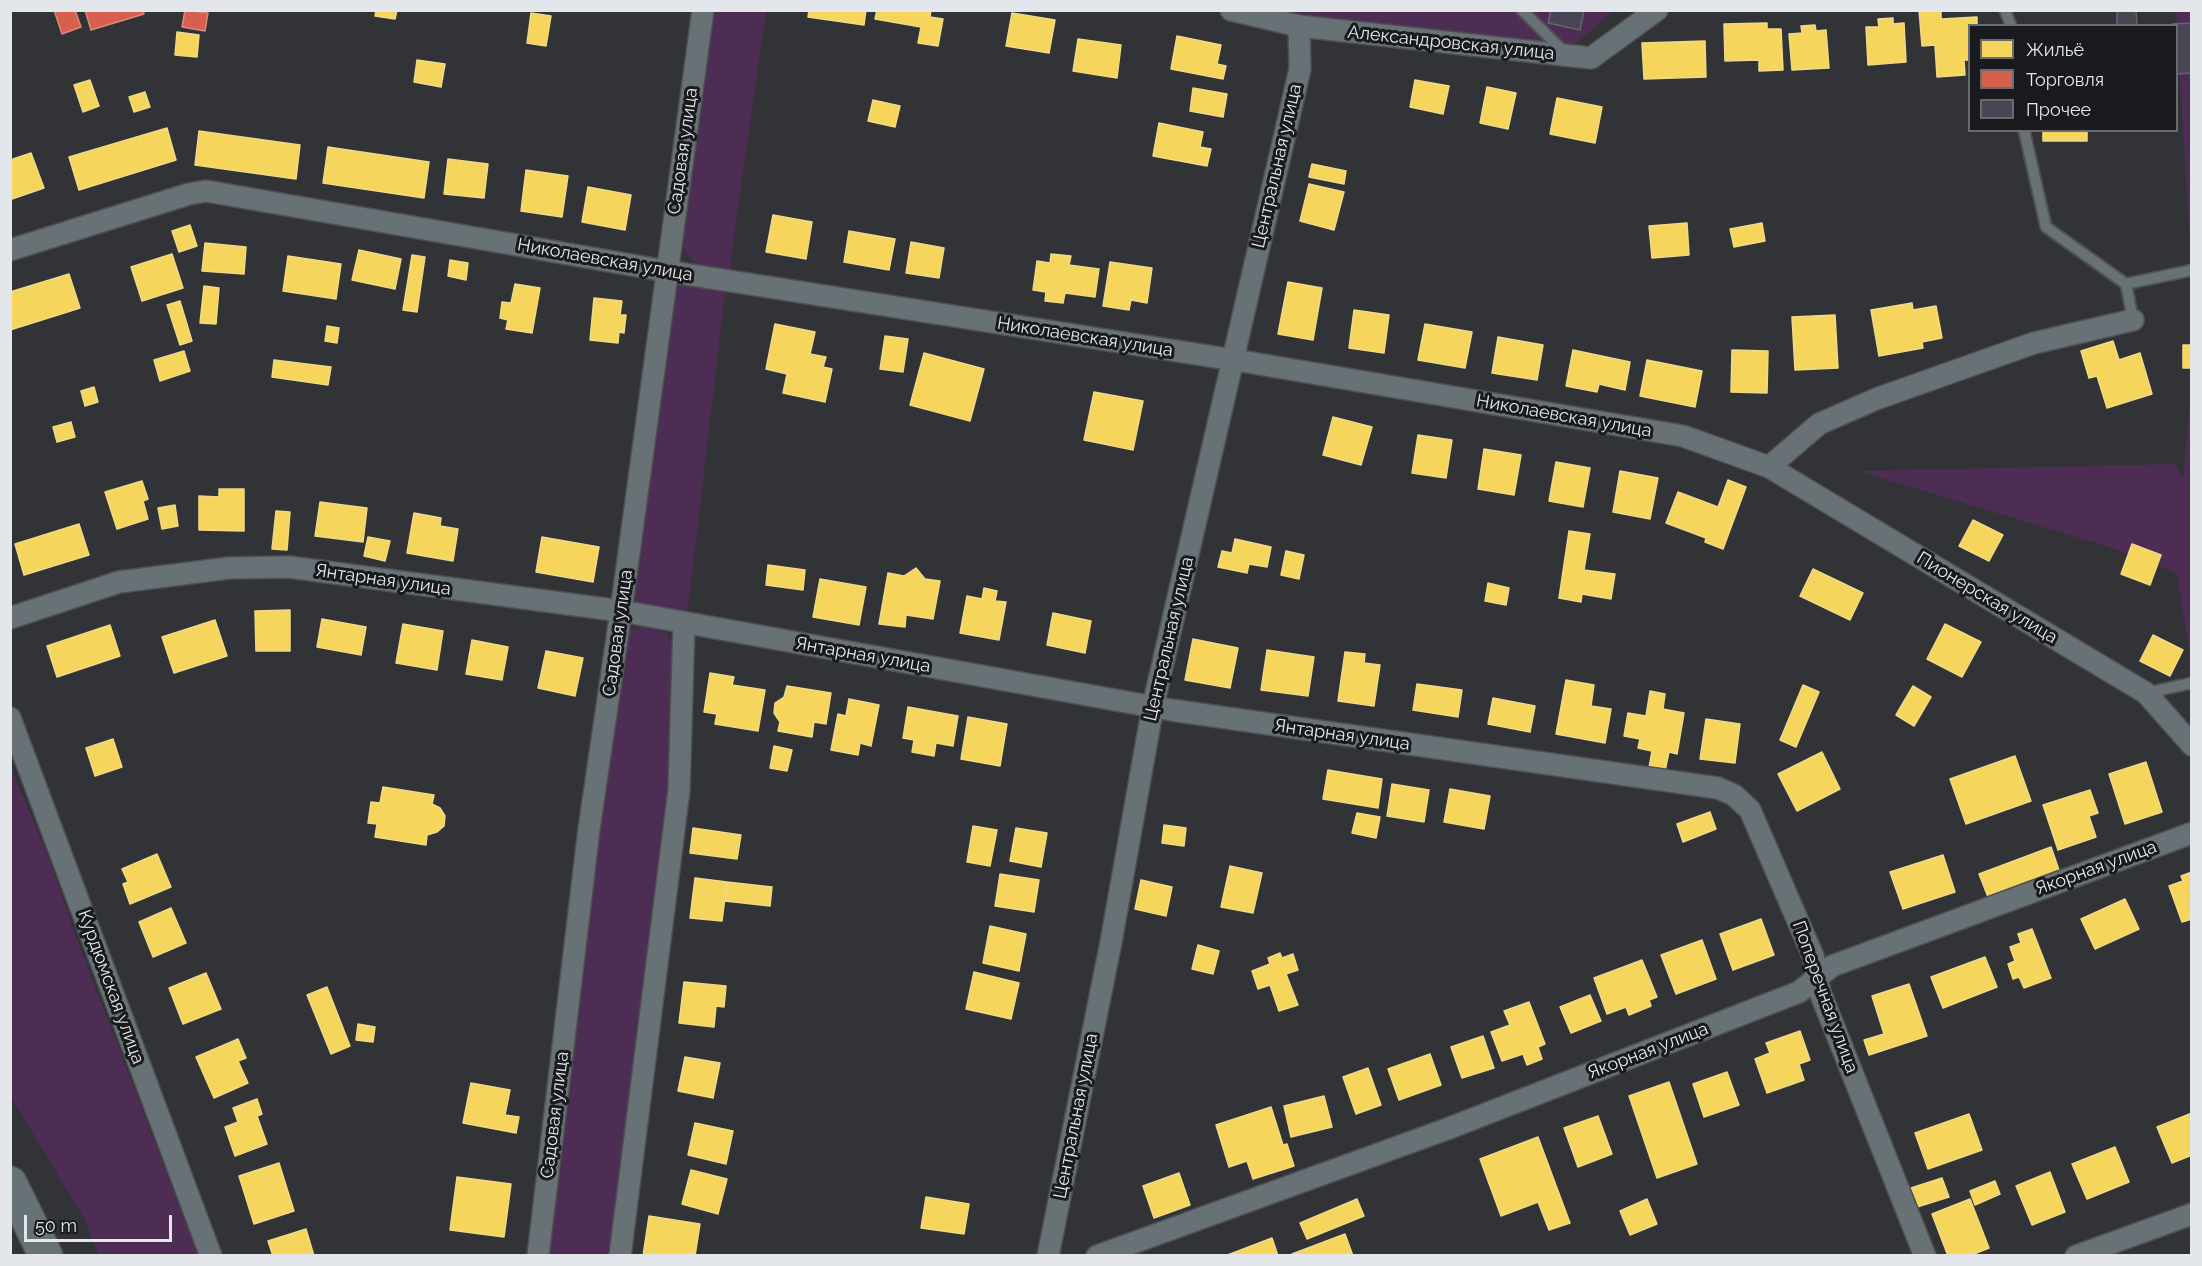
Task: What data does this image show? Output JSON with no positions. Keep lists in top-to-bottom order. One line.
{"streets":{"street":["Александровская улица","Садовая улица","Центральная улица","Николаевская улица","Янтарная улица","Пионерская улица","Якорная улица","Курдюмская улица","Поперечная улица"]},"crossings":[["Александровская улица","Центральная улица"],["Садовая улица","Николаевская улица"],["Садовая улица","Янтарная улица"],["Центральная улица","Николаевская улица"],["Центральная улица","Янтарная улица"],["Николаевская улица","Пионерская улица"],["Янтарная улица","Поперечная улица"],["Якорная улица","Поперечная улица"]],"legend":["Жильё","Торговля","Прочее"],"scale_bar":"50 m"}
